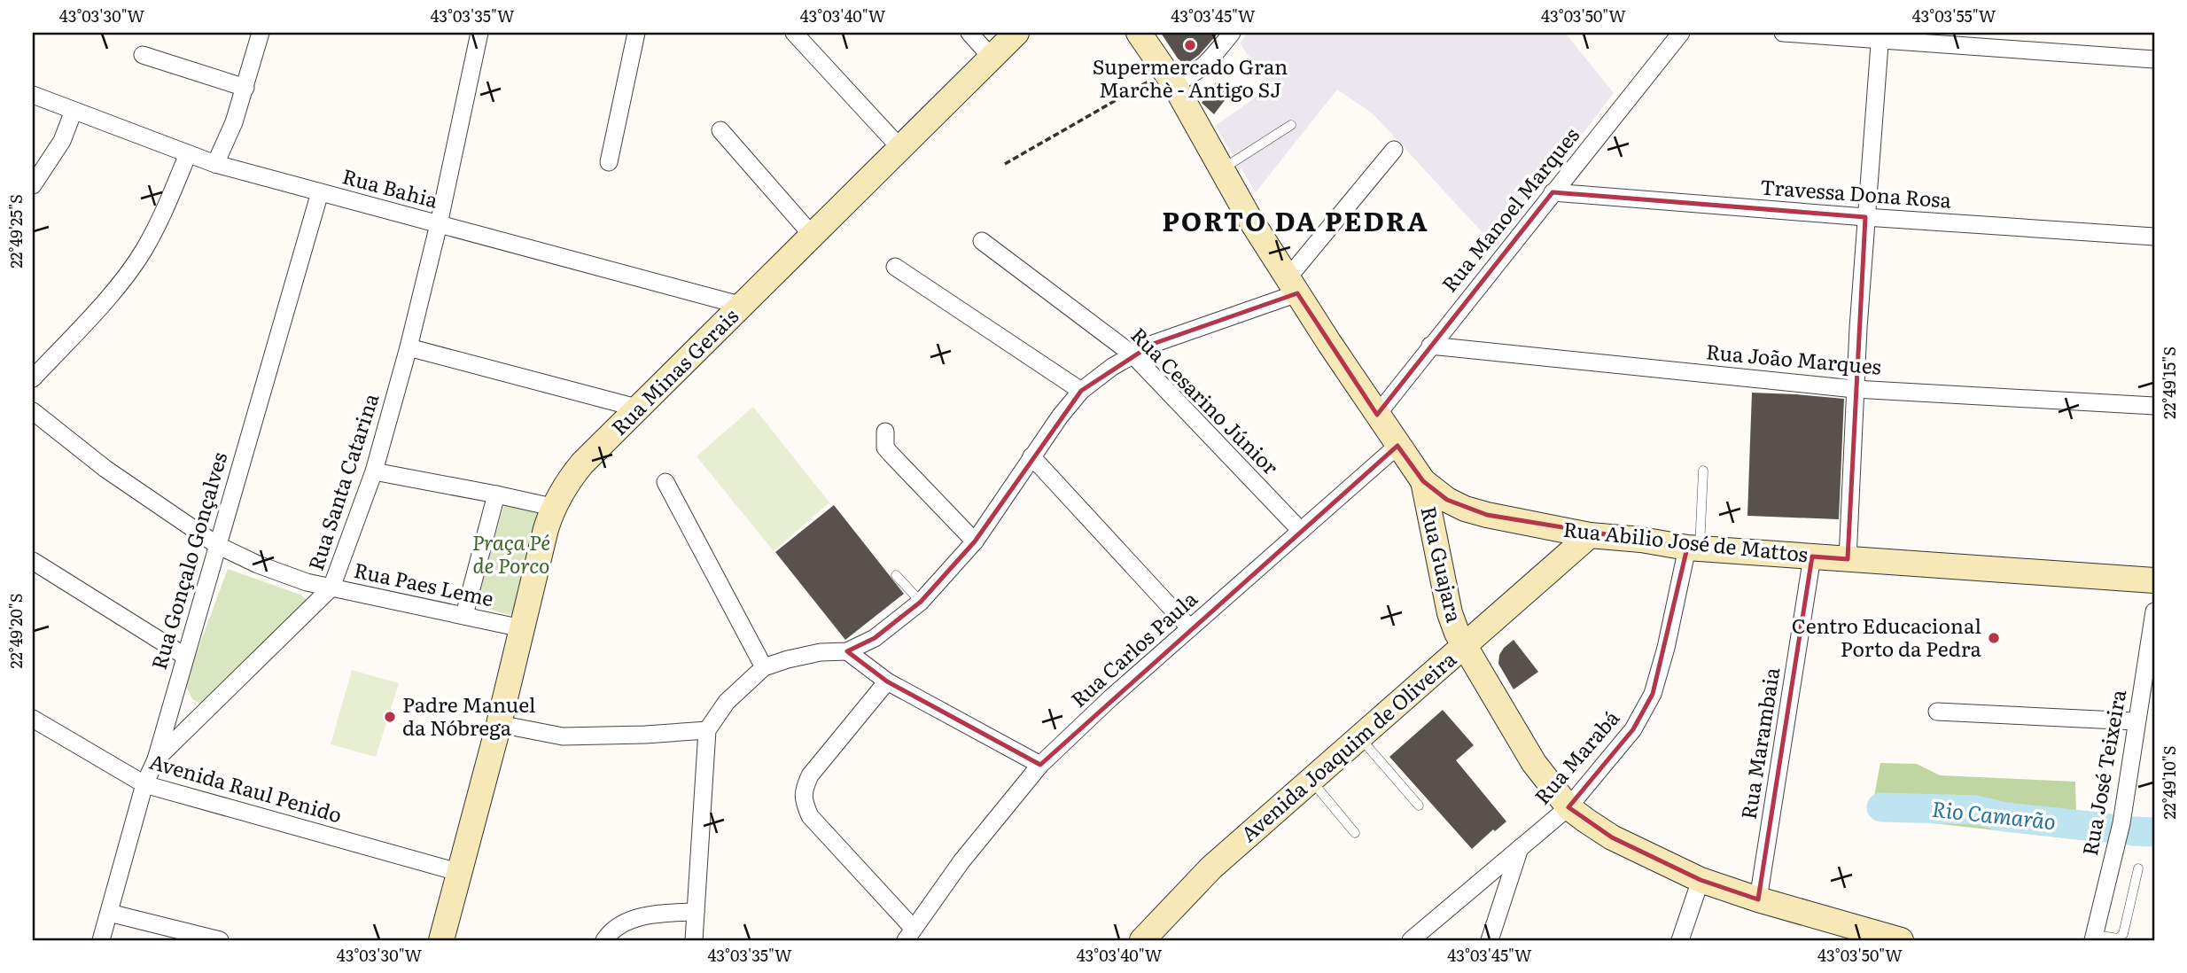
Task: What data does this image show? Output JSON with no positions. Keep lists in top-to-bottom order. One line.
{"streets":{"main road":["Rua Minas Gerais","Rua Abilio José de Mattos","Rua Guajara","Avenida Joaquim de Oliveira"],"street":["Rua Bahia","Travessa Dona Rosa","Rua Manoel Marques","Rua João Marques","Rua Cesarino Júnior","Rua Santa Catarina","Rua Gonçalo Gonçalves","Rua Paes Leme","Rua Carlos Paula","Rua Marambaia","Rua Marabá","Rua José Teixeira","Avenida Raul Penido"]},"crossings":[["Rua Bahia","Rua Minas Gerais"],["Rua Bahia","Rua Santa Catarina"],["Rua Bahia","Rua Gonçalo Gonçalves"],["Travessa Dona Rosa","Rua Manoel Marques"],["Rua Manoel Marques","Rua João Marques"],["Rua Manoel Marques","Rua Abilio José de Mattos"],["Rua Minas Gerais","Rua Paes Leme"],["Rua Minas Gerais","Avenida Raul Penido"],["Rua Cesarino Júnior","Rua Carlos Paula"],["Rua Santa Catarina","Rua Gonçalo Gonçalves"],["Rua Santa Catarina","Rua Paes Leme"],["Rua Abilio José de Mattos","Rua Guajara"],["Rua Abilio José de Mattos","Rua Carlos Paula"],["Rua Abilio José de Mattos","Rua Marambaia"],["Rua Abilio José de Mattos","Avenida Joaquim de Oliveira"],["Rua Abilio José de Mattos","Rua Marabá"],["Rua Gonçalo Gonçalves","Rua Paes Leme"],["Rua Gonçalo Gonçalves","Avenida Raul Penido"],["Rua Guajara","Rua Marambaia"],["Rua Guajara","Avenida Joaquim de Oliveira"],["Rua Guajara","Rua Marabá"]],"districts":["PORTO DA PEDRA"],"water":["Rio Camarão"],"parks":["Praça Pé de Porco"],"places":["Supermercado Gran Marchè - Antigo SJ","Centro Educacional Porto da Pedra","Padre Manuel da Nóbrega"],"coordinates":["43°03'30\"W","43°03'35\"W","43°03'40\"W","43°03'45\"W","43°03'50\"W","43°03'55\"W","22°49'25\"S","22°49'15\"S","22°49'20\"S","22°49'10\"S"]}
